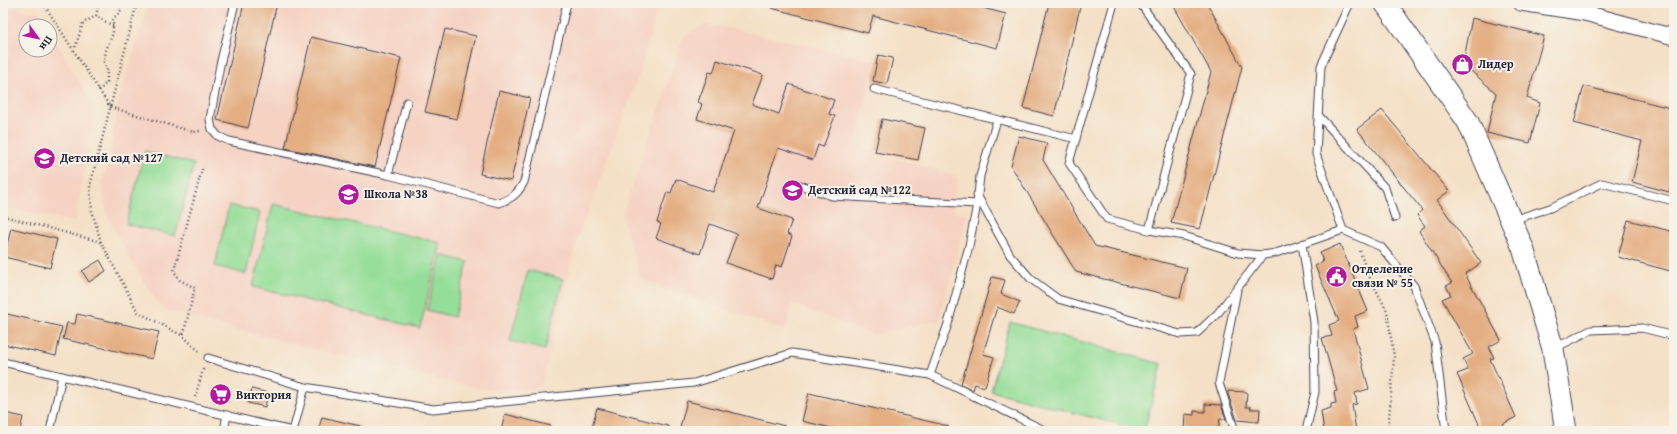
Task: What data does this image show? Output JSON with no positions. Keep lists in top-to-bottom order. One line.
{"places":{"shop":["Лидер"],"school or university":["Детский сад №127","Детский сад №122","Школа №38"],"public building":["Отделение связи № 55"],"supermarket":["Виктория"]},"north":"bottom right"}
